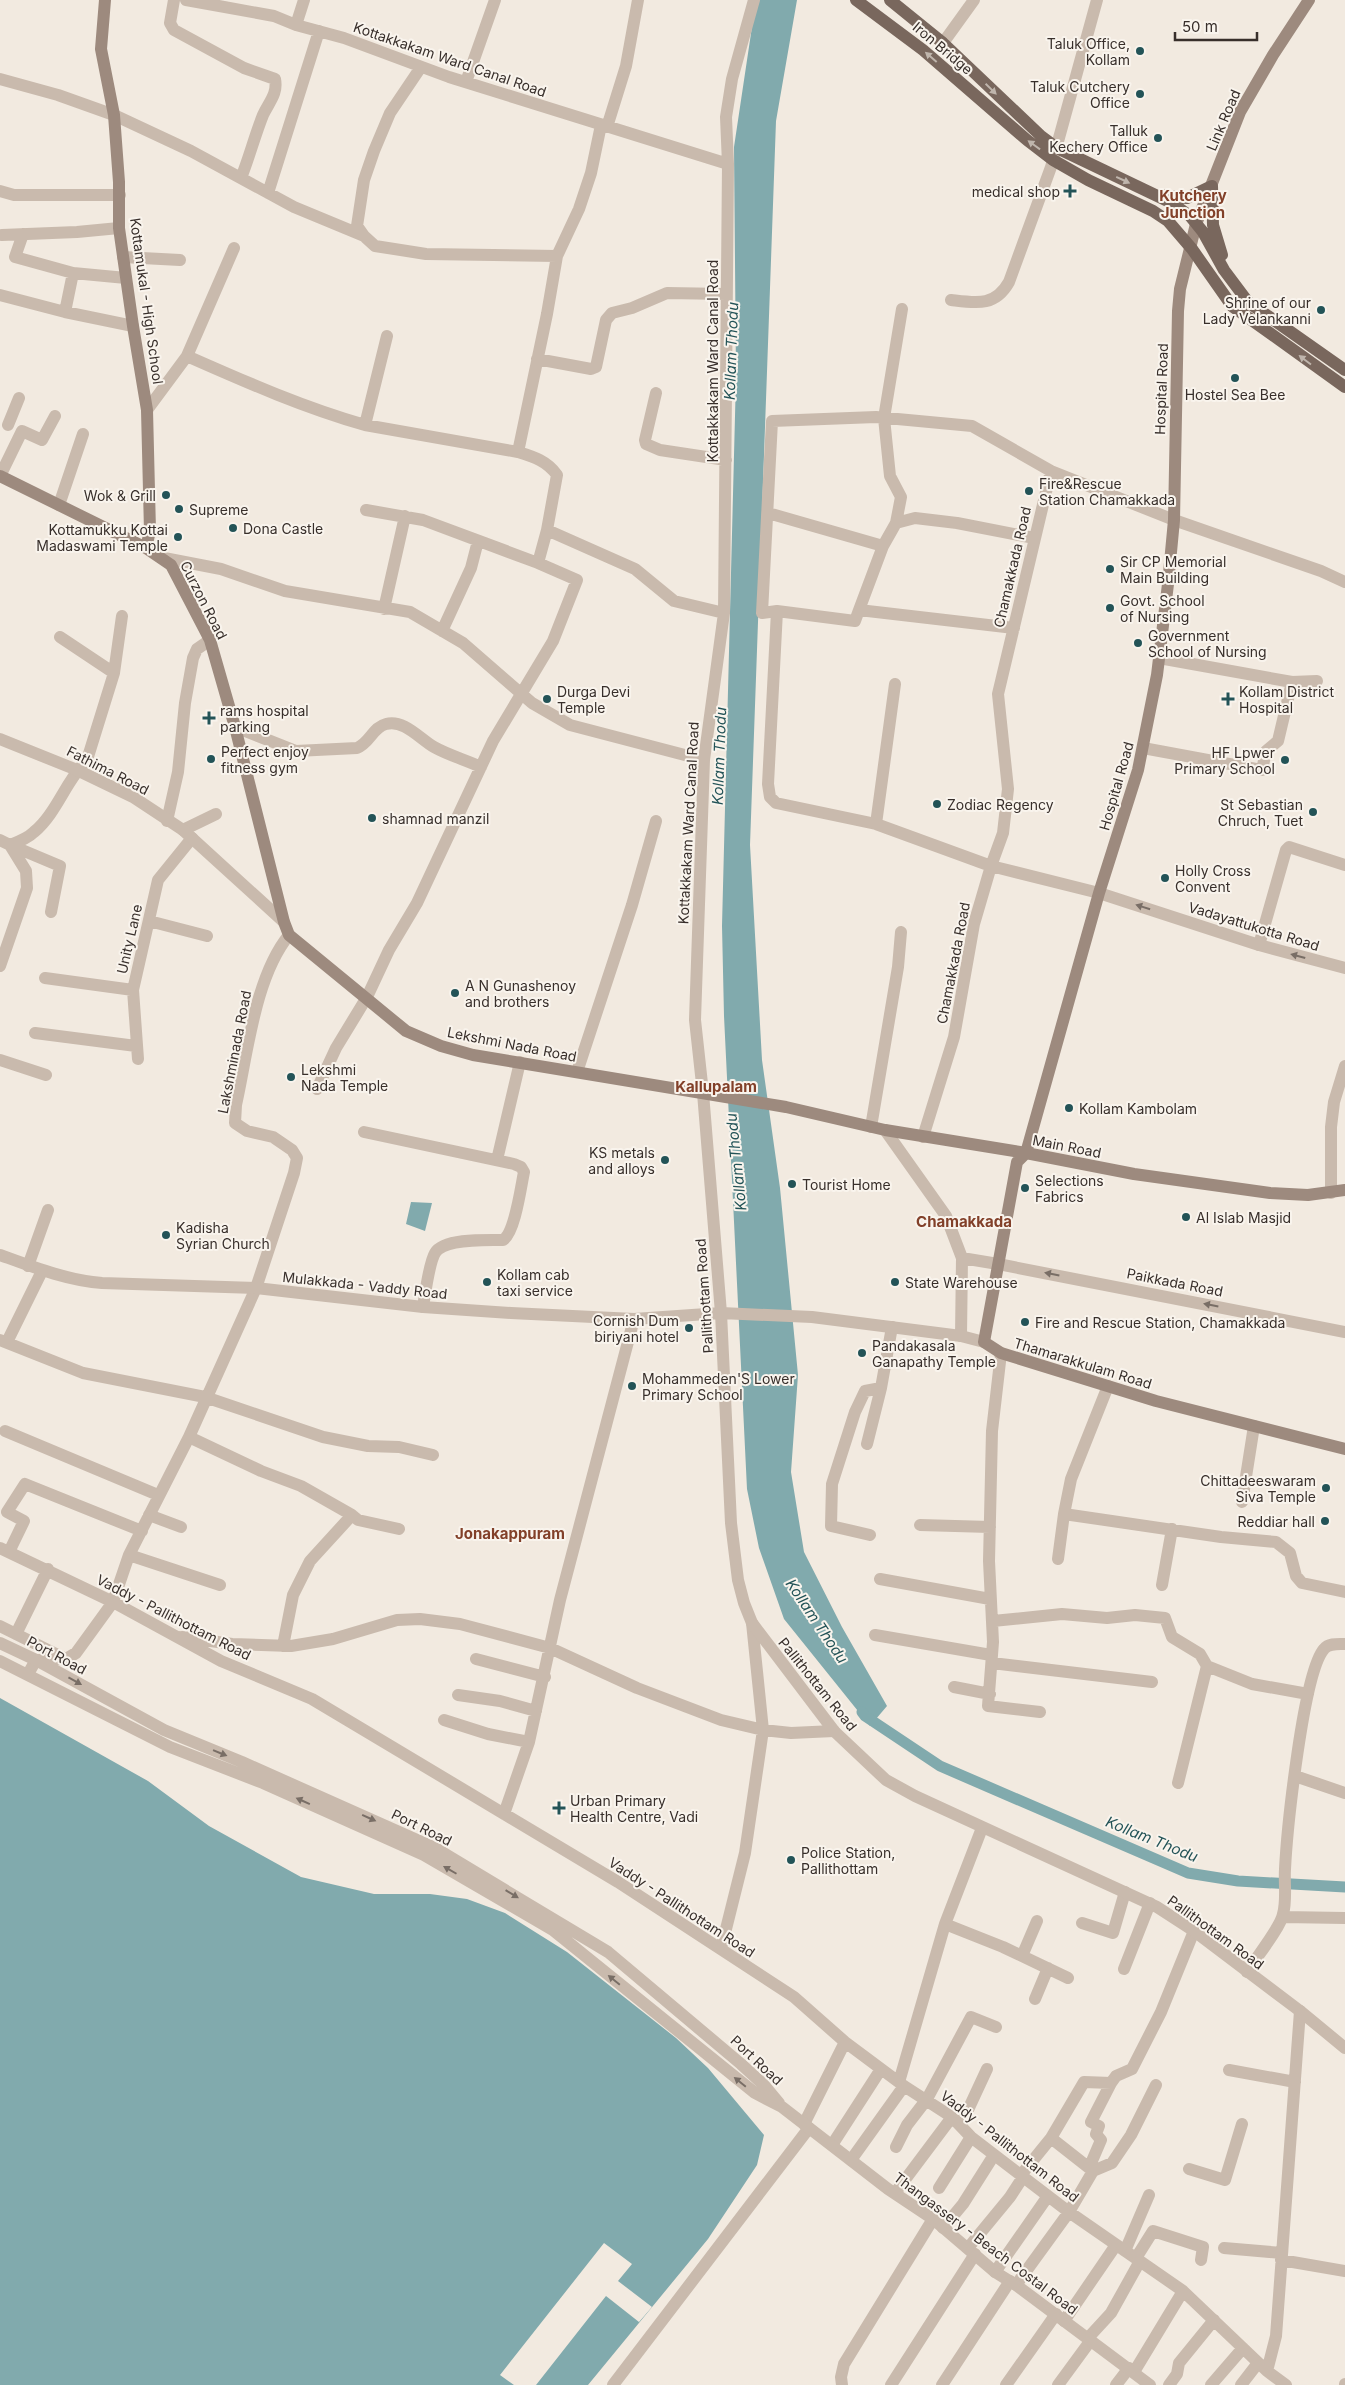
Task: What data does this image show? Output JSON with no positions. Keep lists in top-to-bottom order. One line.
{"streets":{"main road":["Iron Bridge","Link Road","Kottamukal - High School","Hospital Road","Curzon Road","Lekshmi Nada Road","Main Road","Thamarakkulam Road"],"street":["Kottakkakam Ward Canal Road","Chamakkada Road","Fathima Road","Vadayattukotta Road","Unity Lane","Lakshminada Road","Paikkada Road","Mulakkada - Vaddy Road","Pallithottam Road","Vaddy - Pallithottam Road","Port Road","Thangassery - Beach Costal Road"]},"crossings":[["Kottakkakam Ward Canal Road","Lekshmi Nada Road"],["Kottakkakam Ward Canal Road","Pallithottam Road"],["Link Road","Hospital Road"],["Kottamukal - High School","Curzon Road"],["Hospital Road","Vadayattukotta Road"],["Hospital Road","Main Road"],["Hospital Road","Paikkada Road"],["Hospital Road","Thamarakkulam Road"],["Chamakkada Road","Vadayattukotta Road"],["Chamakkada Road","Main Road"],["Curzon Road","Fathima Road"],["Fathima Road","Unity Lane"],["Lekshmi Nada Road","Lakshminada Road"],["Lekshmi Nada Road","Main Road"],["Lekshmi Nada Road","Pallithottam Road"],["Lakshminada Road","Mulakkada - Vaddy Road"],["Mulakkada - Vaddy Road","Pallithottam Road"],["Mulakkada - Vaddy Road","Thamarakkulam Road"],["Port Road","Thangassery - Beach Costal Road"]],"one_way":["Paikkada Road"],"districts":["Kutchery Junction","Kallupalam","Chamakkada","Jonakappuram"],"water":["Kollam Thodu"],"places":{"other":["Taluk Office, Kollam","Taluk Cutchery Office","Talluk Kechery Office","Shrine of our Lady Velankanni","Hostel Sea Bee","Fire&Rescue Station Chamakkada","Wok & Grill","Supreme","Dona Castle","Kottamukku Kottai Madaswami Temple","Sir CP Memorial Main Building","Govt. School of Nursing","Government School of Nursing","Durga Devi Temple","Perfect enjoy fitness gym","HF Lpwer Primary School","Zodiac Regency","St Sebastian Chruch, Tuet","shamnad manzil","Holly Cross Convent","A N Gunashenoy and brothers","Lekshmi Nada Temple","Kollam Kambolam","KS metals and alloys","Tourist Home","Selections Fabrics","Al Islab Masjid","Kadisha Syrian Church","Kollam cab taxi service","State Warehouse","Fire and Rescue Station, Chamakkada","Cornish Dum biriyani hotel","Pandakasala Ganapathy Temple","Mohammeden'S Lower Primary School","Chittadeeswaram Siva Temple","Reddiar hall","Police Station, Pallithottam"],"health":["medical shop","Kollam District Hospital","rams hospital parking","Urban Primary Health Centre, Vadi"]},"scale_bar":"50 m"}
